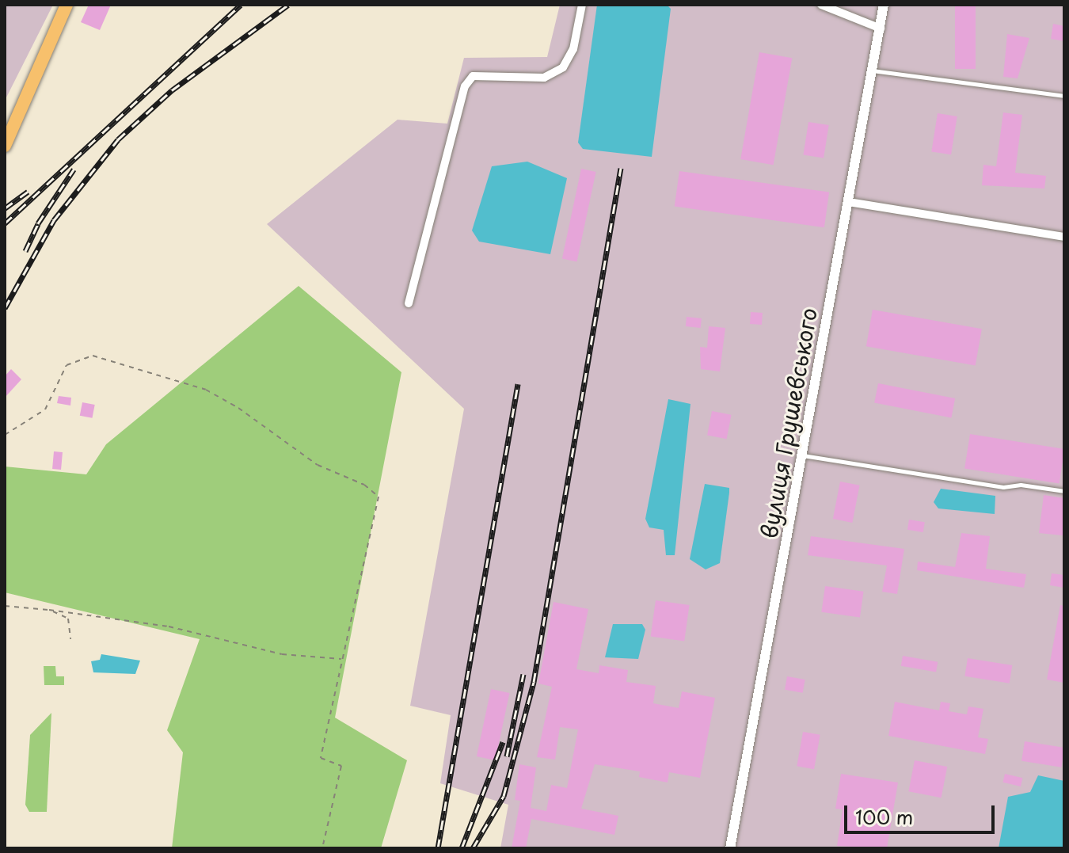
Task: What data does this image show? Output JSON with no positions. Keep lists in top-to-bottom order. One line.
{"streets":{"street":["вулиця Грушевського"]},"scale_bar":"100 m"}
